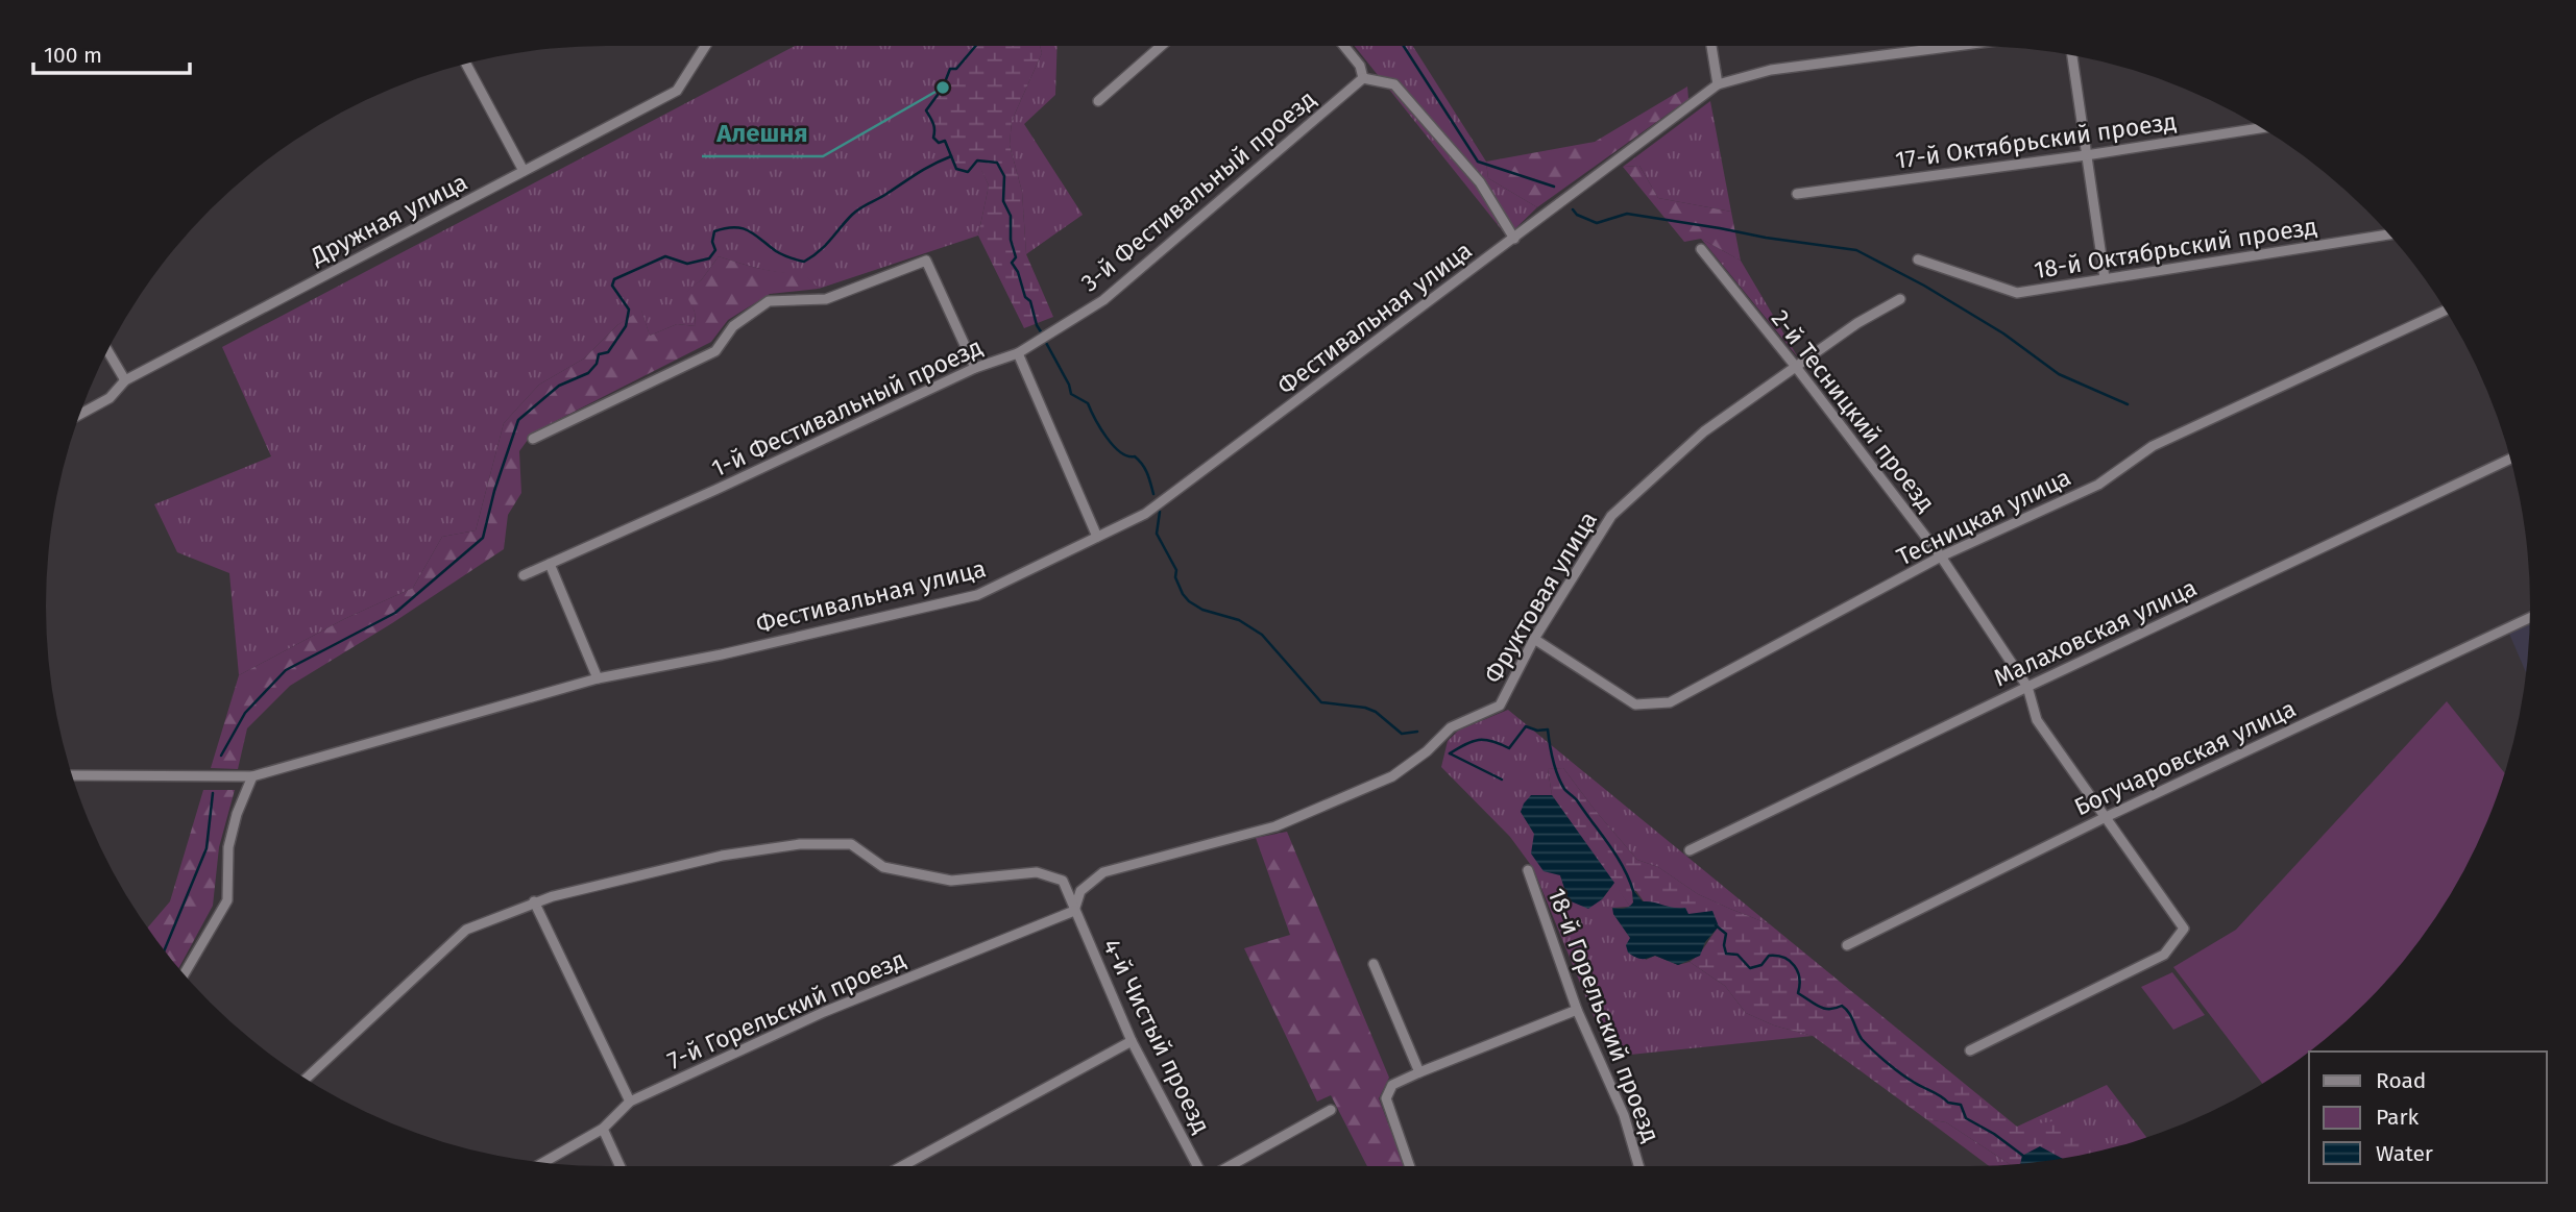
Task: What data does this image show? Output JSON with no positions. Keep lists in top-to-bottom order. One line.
{"streets":{"street":["17-й Октябрьский проезд","3-й Фестивальный проезд","Дружная улица","18-й Октябрьский проезд","Фестивальная улица","1-й Фестивальный проезд","2-й Тесницкий проезд","Тесницкая улица","Фруктовая улица","Малаховская улица","Богучаровская улица","7-й Горельский проезд","18-й Горельский проезд","4-й Чистый проезд"]},"crossings":[["3-й Фестивальный проезд","1-й Фестивальный проезд"],["Фестивальная улица","1-й Фестивальный проезд"],["2-й Тесницкий проезд","Тесницкая улица"],["2-й Тесницкий проезд","Фруктовая улица"],["2-й Тесницкий проезд","Малаховская улица"],["2-й Тесницкий проезд","Богучаровская улица"],["Тесницкая улица","Фруктовая улица"],["Фруктовая улица","7-й Горельский проезд"],["Фруктовая улица","4-й Чистый проезд"],["7-й Горельский проезд","4-й Чистый проезд"]],"places":["Алешня"],"legend":["Road","Park","Water"],"scale_bar":"100 m"}
